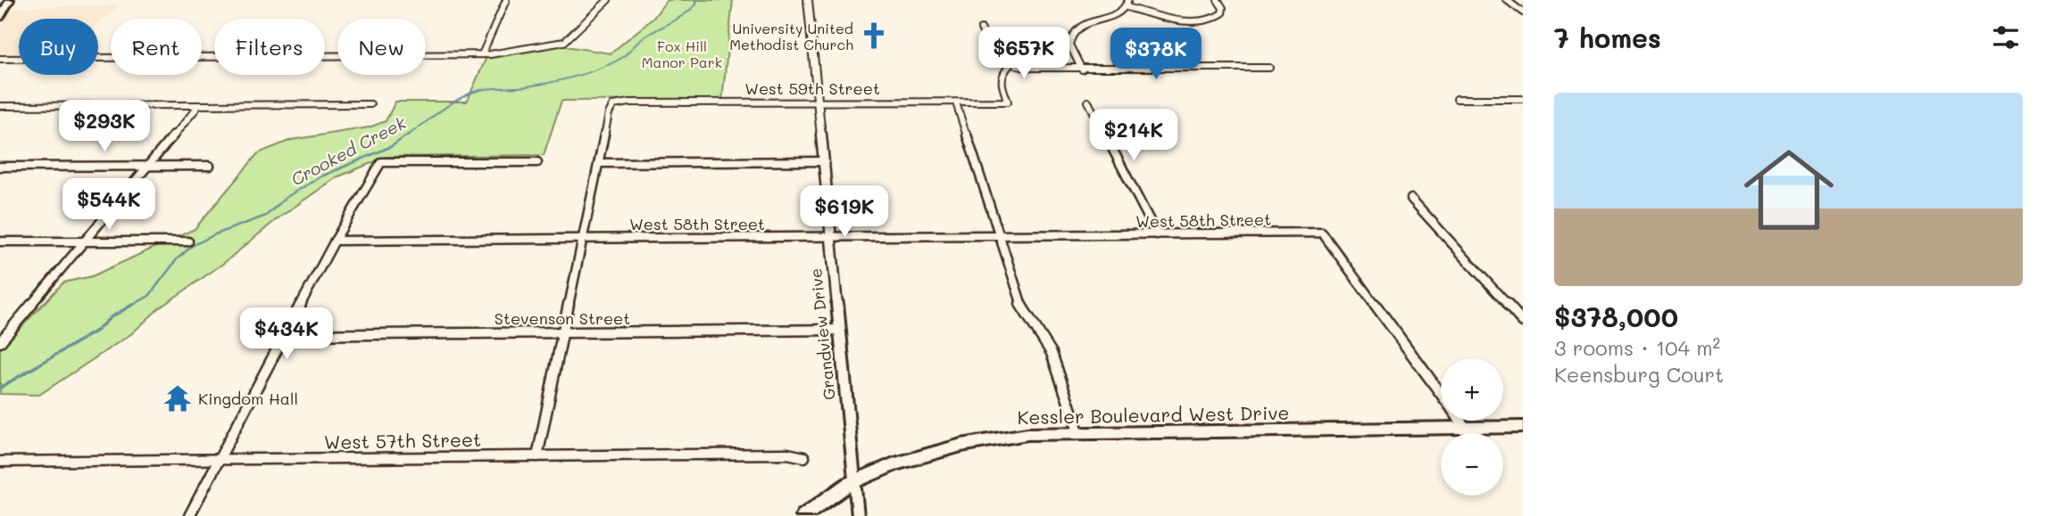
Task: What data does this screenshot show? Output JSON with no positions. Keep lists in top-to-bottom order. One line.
{"streets":{"main road":["Grandview Drive","Kessler Boulevard West Drive"],"street":["West 59th Street","West 58th Street","Stevenson Street","West 57th Street"]},"crossings":[["West 59th Street","Grandview Drive"],["West 58th Street","Grandview Drive"],["Stevenson Street","Grandview Drive"],["Grandview Drive","Kessler Boulevard West Drive"]],"water":["Crooked Creek"],"parks":["Fox Hill Manor Park"],"places":{"church":["University United Methodist Church"],"temple":["Kingdom Hall"]},"page":{"heading":"7 homes","chip":["Buy","Rent","Filters","New"],"price":["$657K","$378K","$293K","$214K","$544K","$619K","$434K"],"list":[{"name":"$378,000","note":"3 rooms · 104 m² · Keensburg Court"}],"map_buttons":["+","−"]}}
